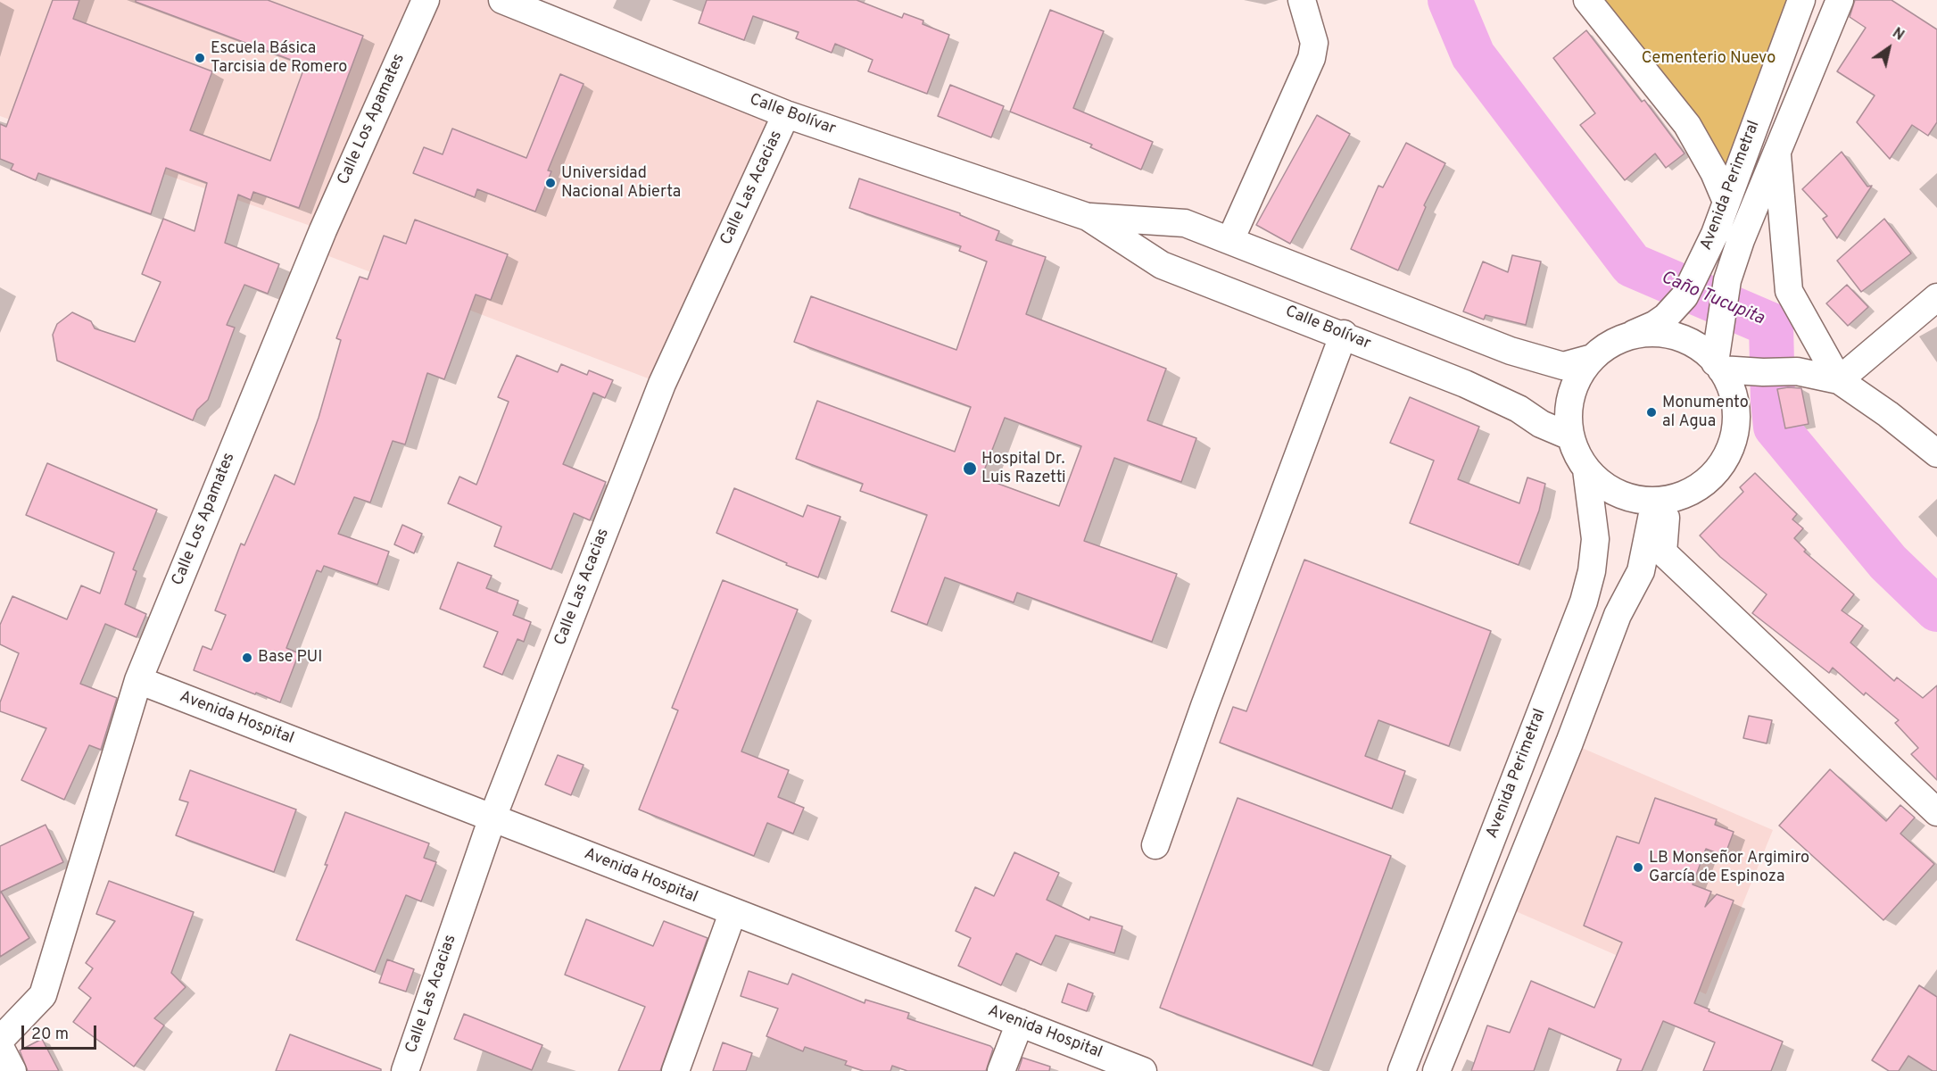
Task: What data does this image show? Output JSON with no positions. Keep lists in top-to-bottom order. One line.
{"streets":{"street":["Calle Bolívar","Calle Los Apamates","Avenida Perimetral","Calle Las Acacias","Avenida Hospital"]},"crossings":[["Calle Bolívar","Avenida Perimetral"],["Calle Bolívar","Calle Las Acacias"],["Calle Los Apamates","Avenida Hospital"],["Calle Las Acacias","Avenida Hospital"]],"water":["Caño Tucupita"],"parks":["Cementerio Nuevo"],"places":["Escuela Básica Tarcisia de Romero","Universidad Nacional Abierta","Monumento al Agua","Hospital Dr. Luis Razetti","Base PUI","LB Monseñor Argimiro García de Espinoza"],"scale_bar":"20 m","north":"top right"}
